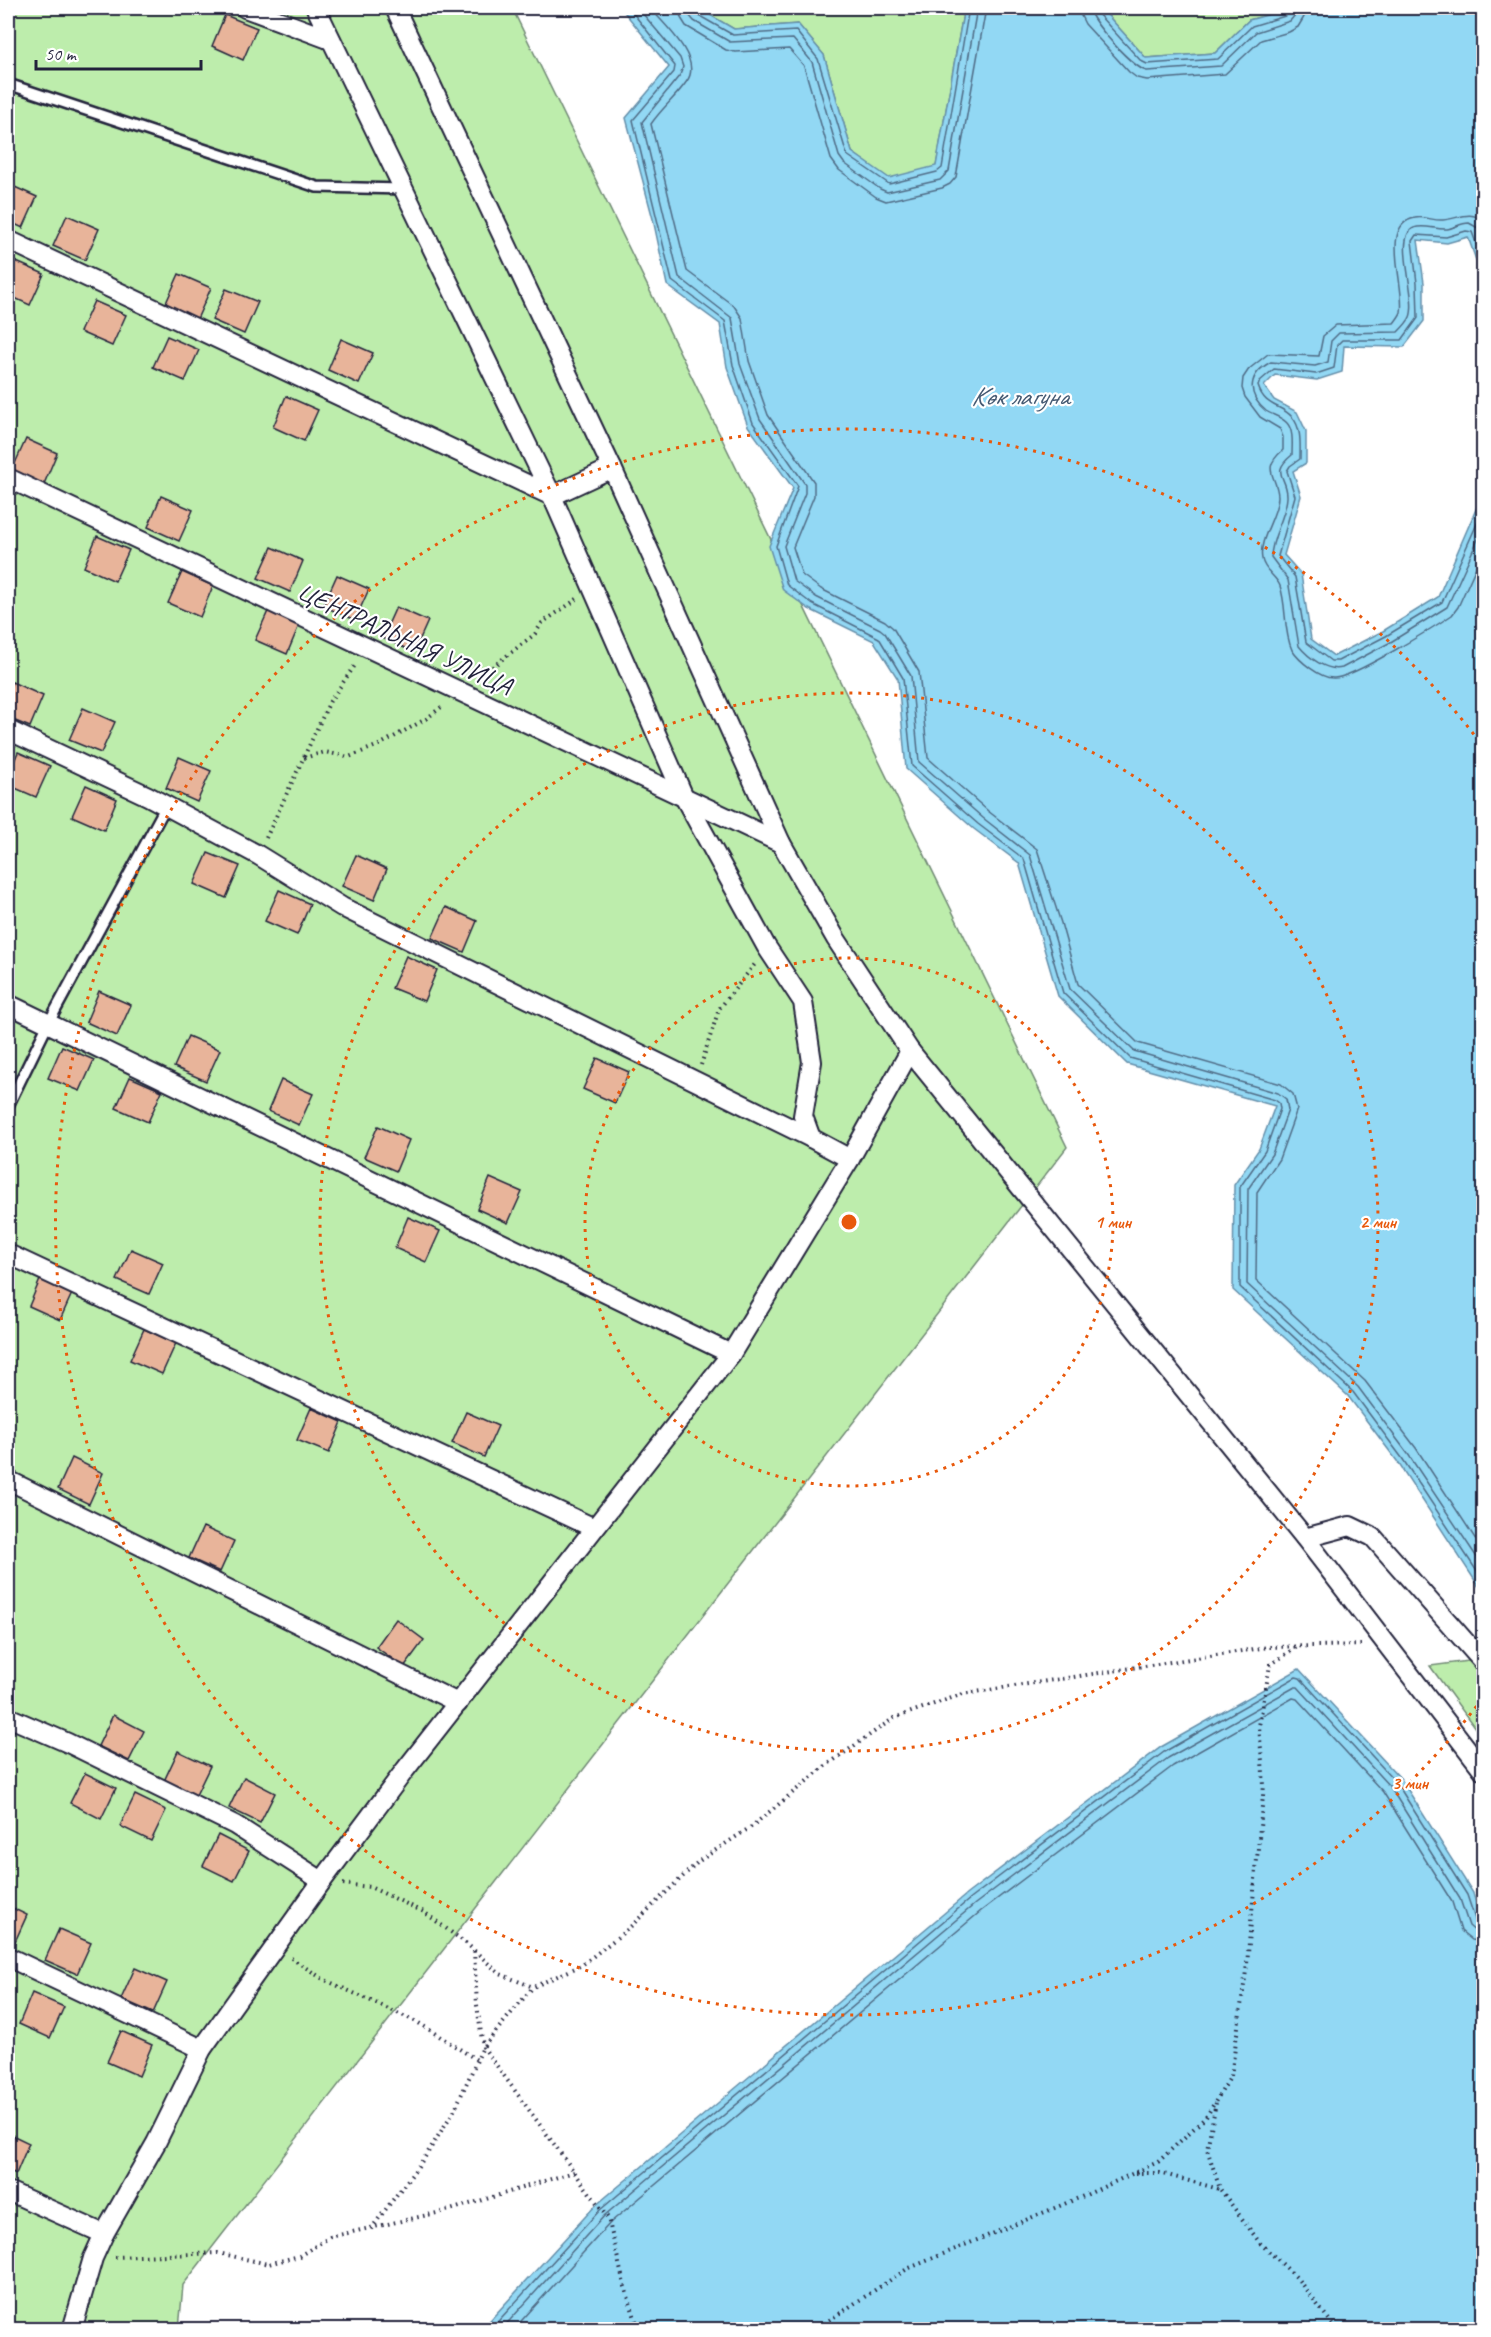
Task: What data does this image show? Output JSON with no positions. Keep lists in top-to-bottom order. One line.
{"streets":{"street":["ЦЕНТРАЛЬНАЯ УЛИЦА"]},"water":["Көк лагуна"],"scale_bar":"50 m","rings":["1 мин","2 мин","3 мин"]}
